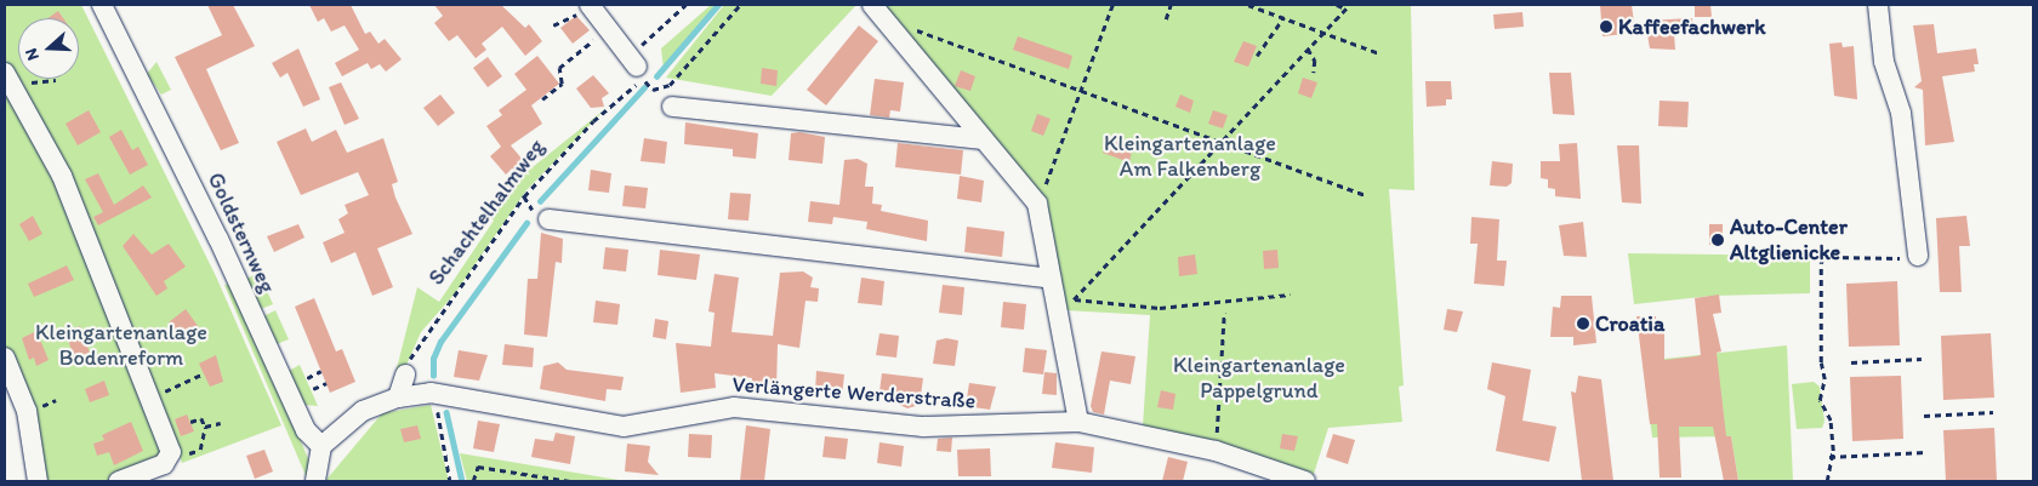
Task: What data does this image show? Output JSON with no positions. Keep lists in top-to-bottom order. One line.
{"streets":{"street":["Goldsternweg","Verlängerte Werderstraße"],"path":["Schachtelhalmweg"]},"crossings":[["Goldsternweg","Verlängerte Werderstraße"]],"parks":["Kleingartenanlage Am Falkenberg","Kleingartenanlage Bodenreform","Kleingartenanlage Pappelgrund"],"places":["Kaffeefachwerk","Auto-Center Altglienicke","Croatia"],"north":"left"}
